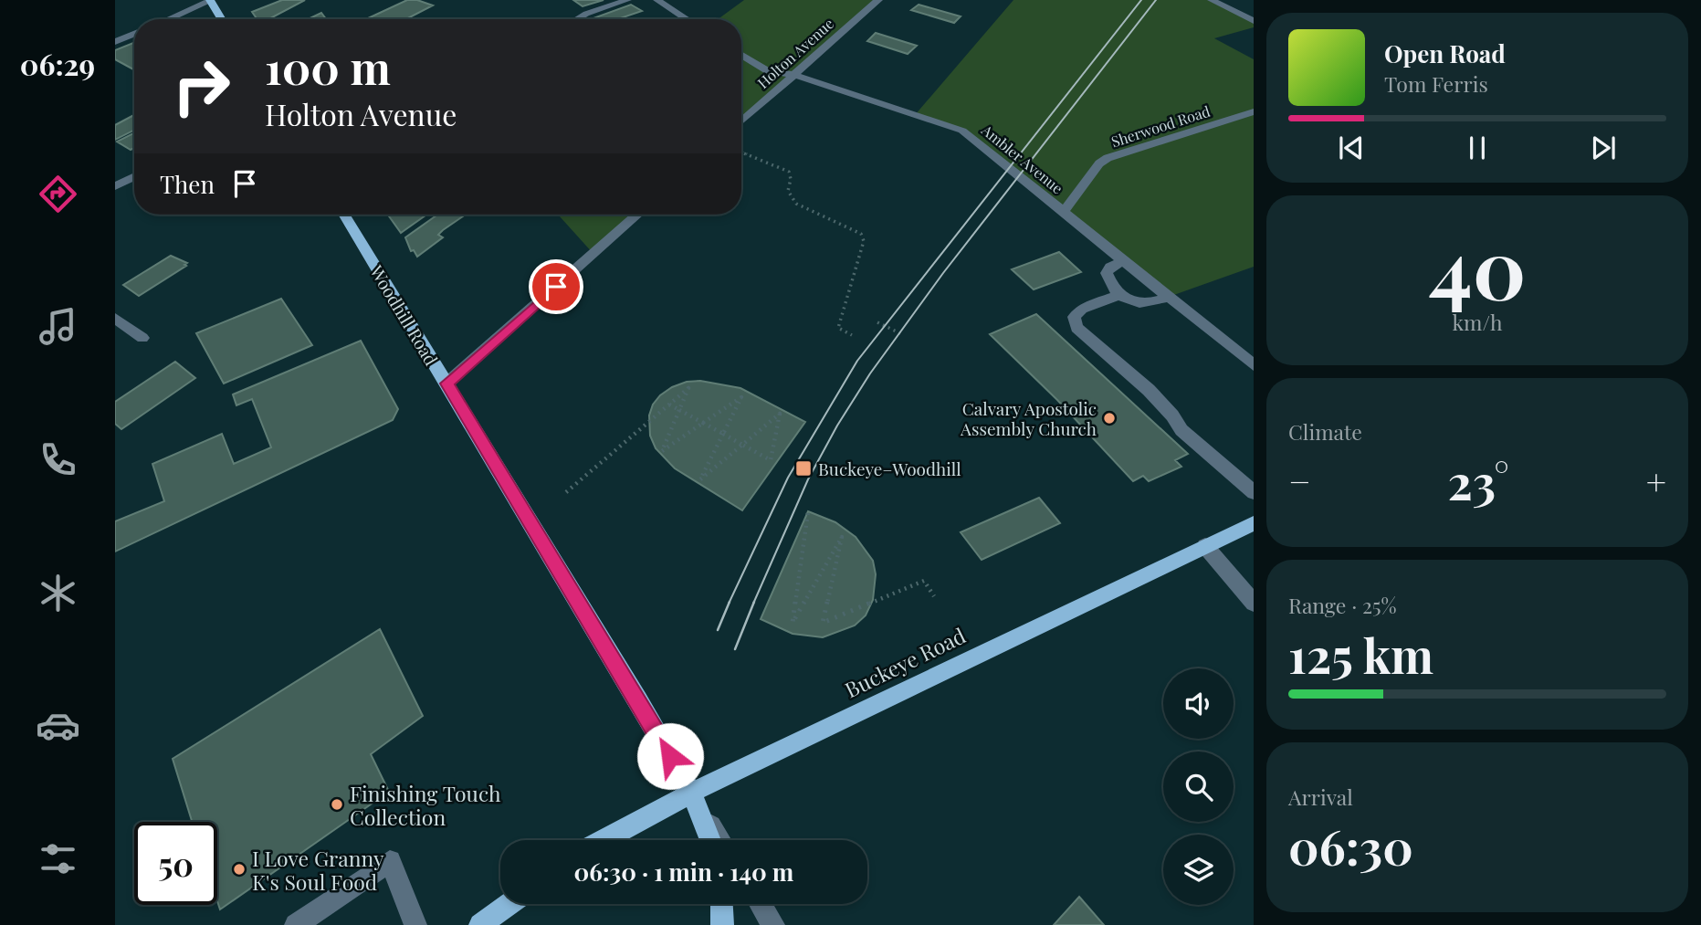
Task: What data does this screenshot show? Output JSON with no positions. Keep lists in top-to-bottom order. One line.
{"streets":{"main road":["Woodhill Road","Buckeye Road"],"street":["Holton Avenue","Sherwood Road","Ambler Avenue"]},"crossings":[["Holton Avenue","Ambler Avenue"],["Sherwood Road","Ambler Avenue"],["Woodhill Road","Buckeye Road"]],"places":{"other":["Calvary Apostolic Assembly Church","Finishing Touch Collection","I Love Granny K's Soul Food"],"transit":["Buckeye–Woodhill"]},"page":{"tabs":"06:29","turn":["100 m","Holton Avenue"],"song":["Open Road","Tom Ferris"],"then":"Then","tile":[["40","km/h"],"Climate",["Range · 25%","125 km"],["Arrival","06:30"]],"heat":["−","23°","+"],"limit":"50","trip":"06:30 · 1 min · 140 m"}}
